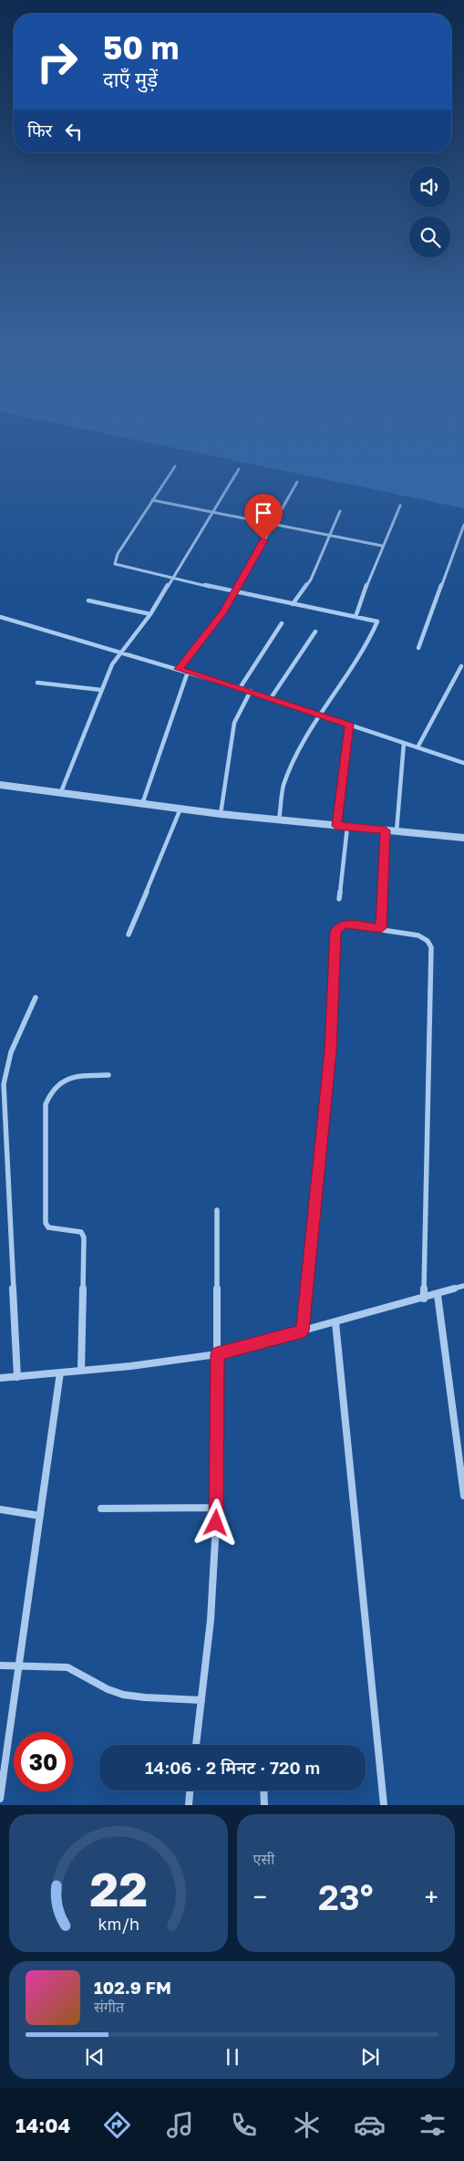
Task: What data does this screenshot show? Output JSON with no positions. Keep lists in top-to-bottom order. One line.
{"page":{"turn":["50 m","दाएँ मुड़ें"],"then":"फिर","limit":"30","trip":"14:06 · 2 मिनट · 720 m","tile":"एसी","heat":["−","23°","+"],"song":["102.9 FM","संगीत"],"tabs":"14:04","gauge":["22","km/h"]}}
